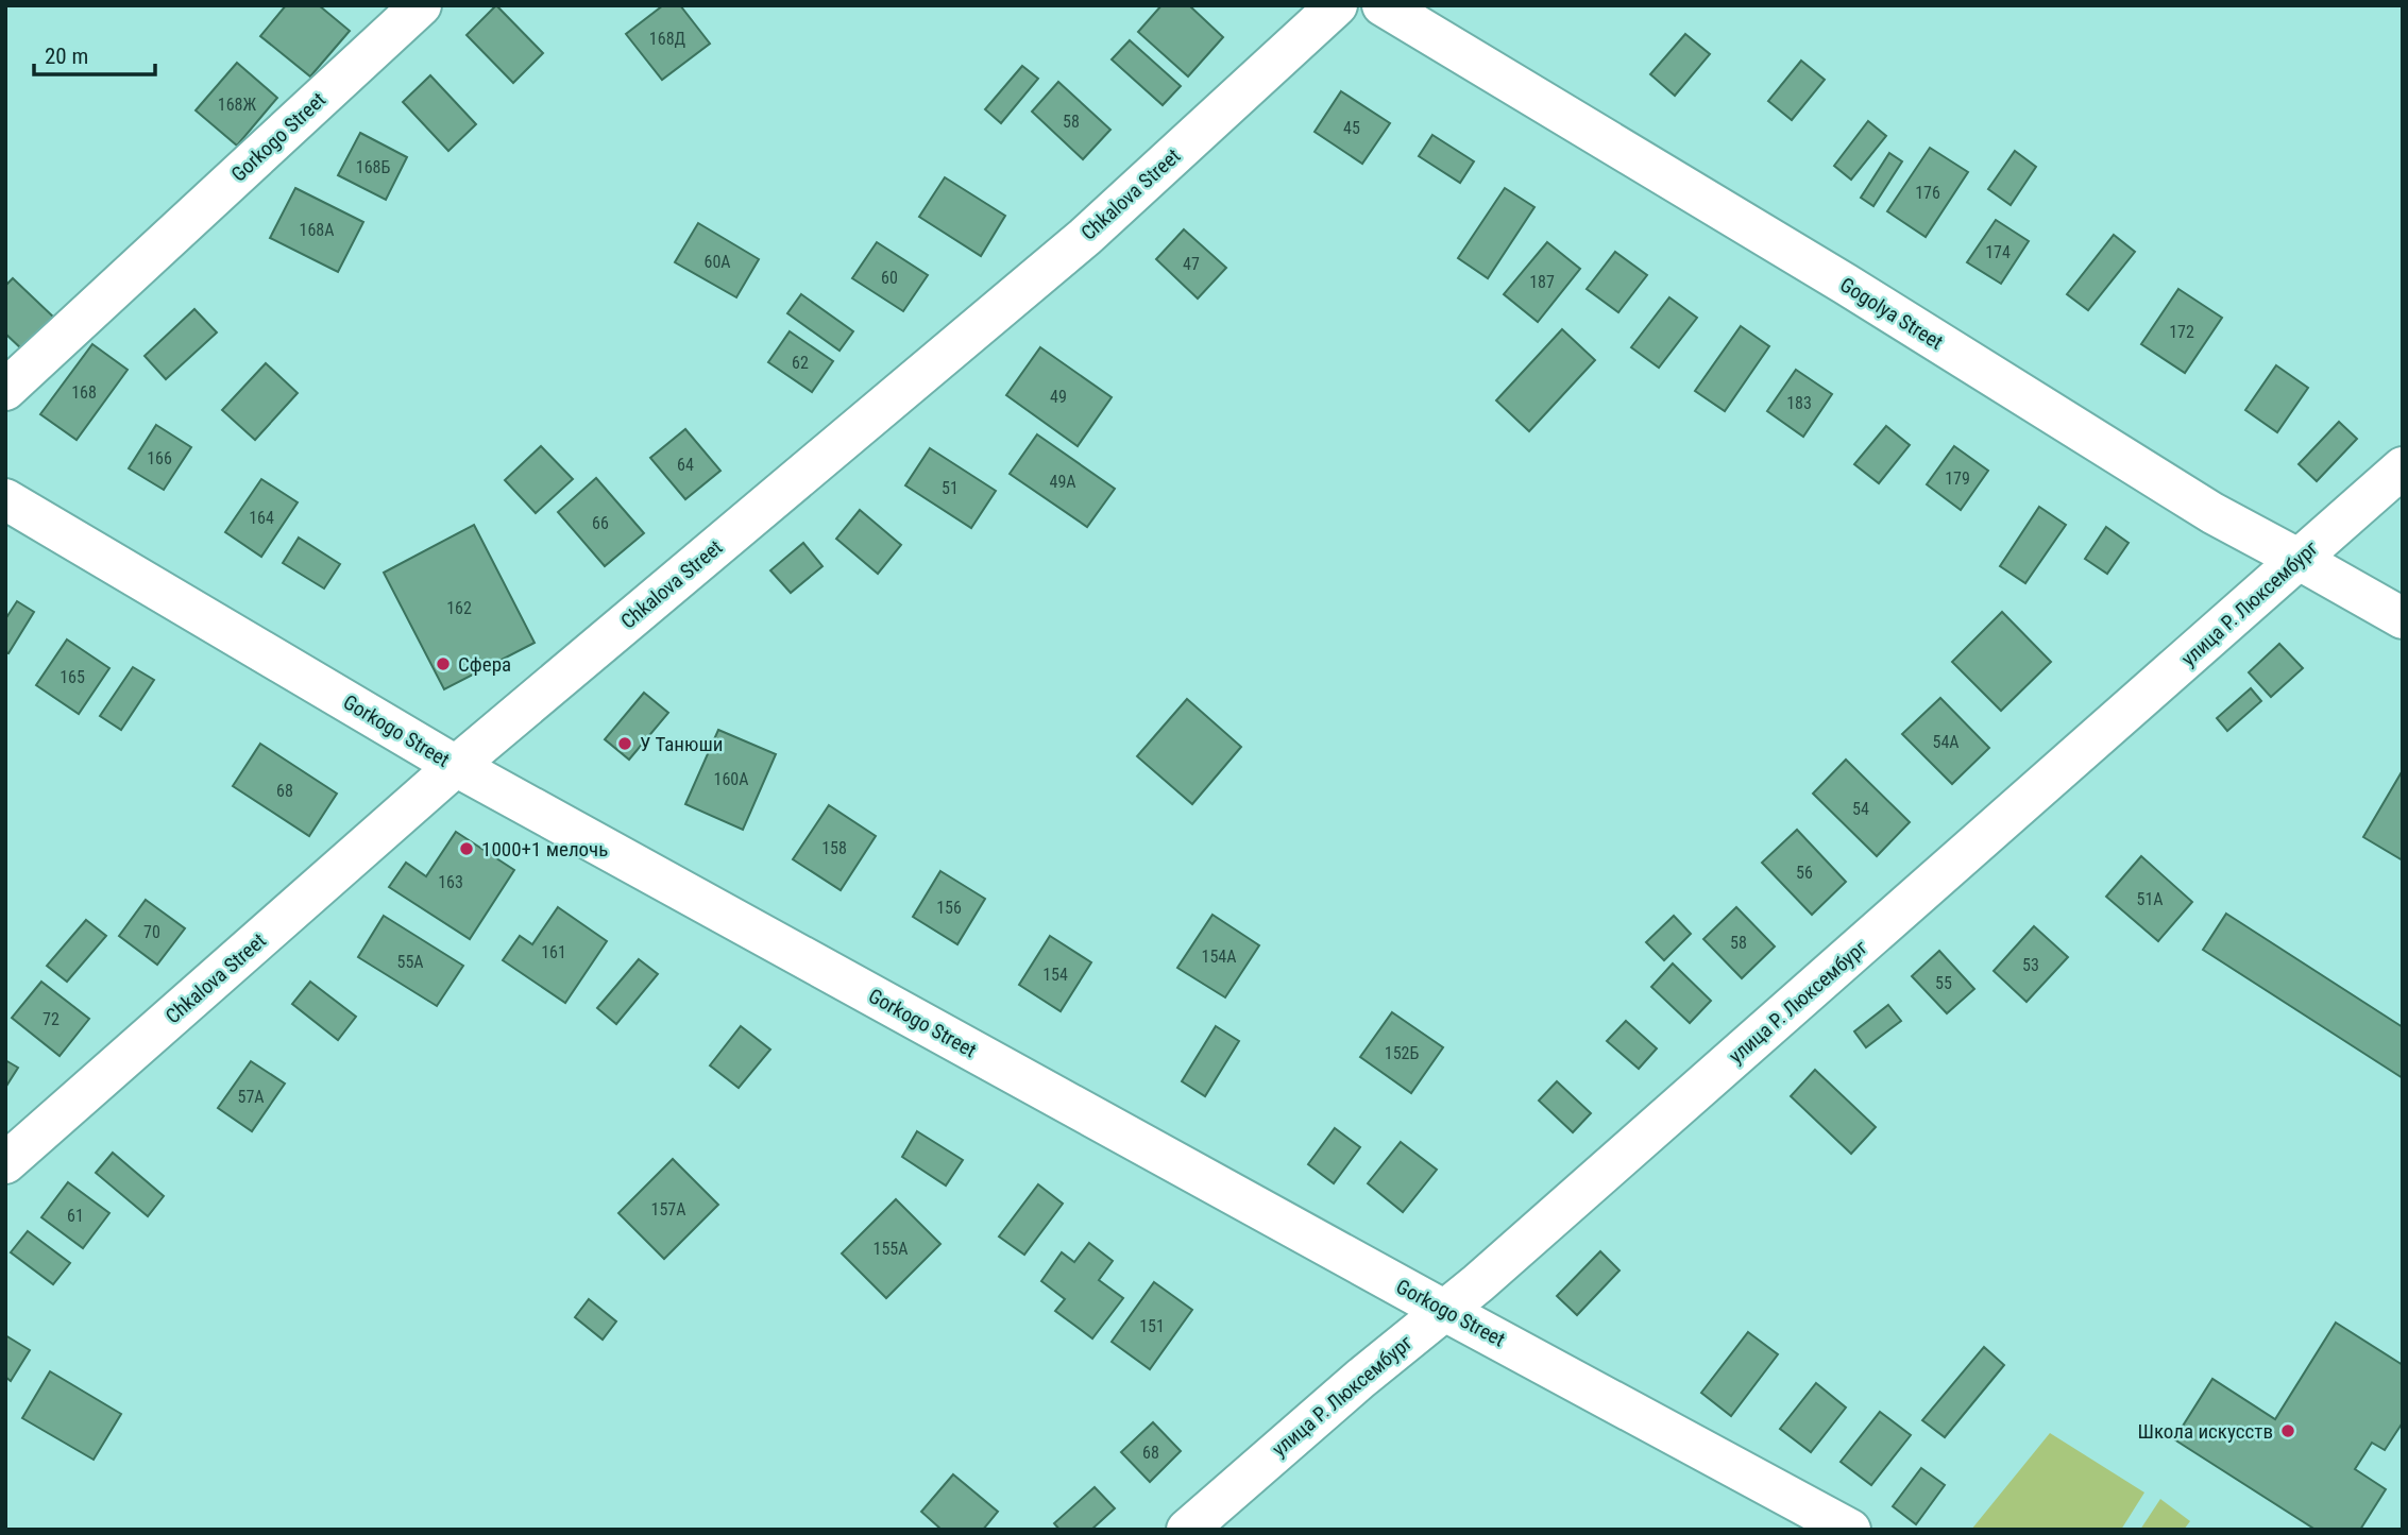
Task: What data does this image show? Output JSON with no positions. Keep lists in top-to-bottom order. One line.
{"streets":{"street":["Gorkogo Street","Chkalova Street","Gogolya Street","улица Р. Люксембург"]},"crossings":[["Gorkogo Street","Chkalova Street"],["Gorkogo Street","улица Р. Люксембург"],["Gogolya Street","улица Р. Люксембург"]],"places":["Сфера","У Танюши","1000+1 мелочь","Школа искусств"],"house_numbers":["168Д","168Ж","58","45","168Б","176","168А","174","60А","47","60","187","172","62","168","49","183","166","64","179","49А","51","164","66","162","165","54А","160А","68","54","158","56","163","51А","156","70","58","161","154А","55А","53","154","55","72","152Б","57А","157А","61","155А","151","68"],"scale_bar":"20 m"}
